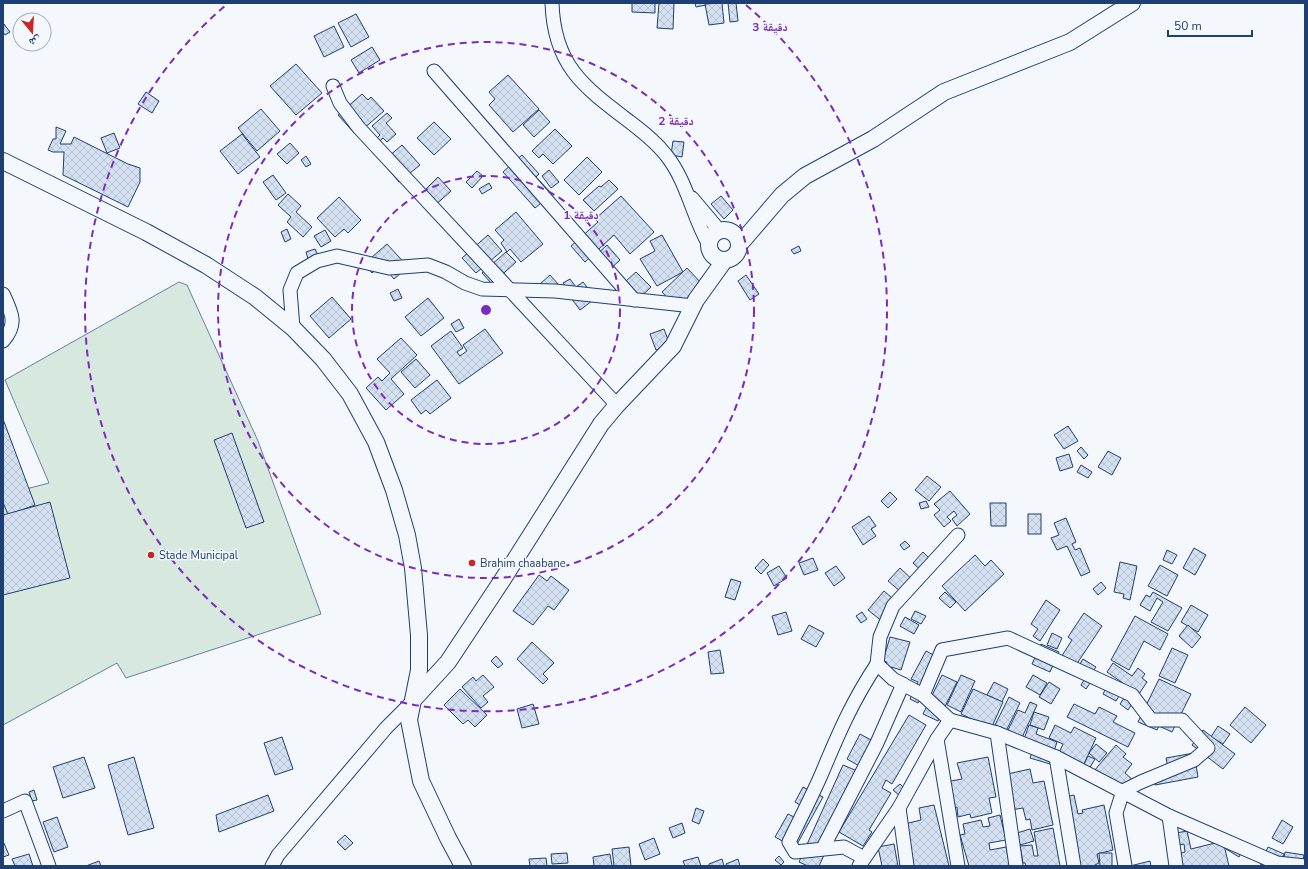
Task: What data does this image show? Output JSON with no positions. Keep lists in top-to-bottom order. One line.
{"places":["Stade Municipal","Brahim chaabane"],"scale_bar":"50 m","north":"bottom","rings":["3 دقيقة","2 دقيقة","1 دقيقة"]}
